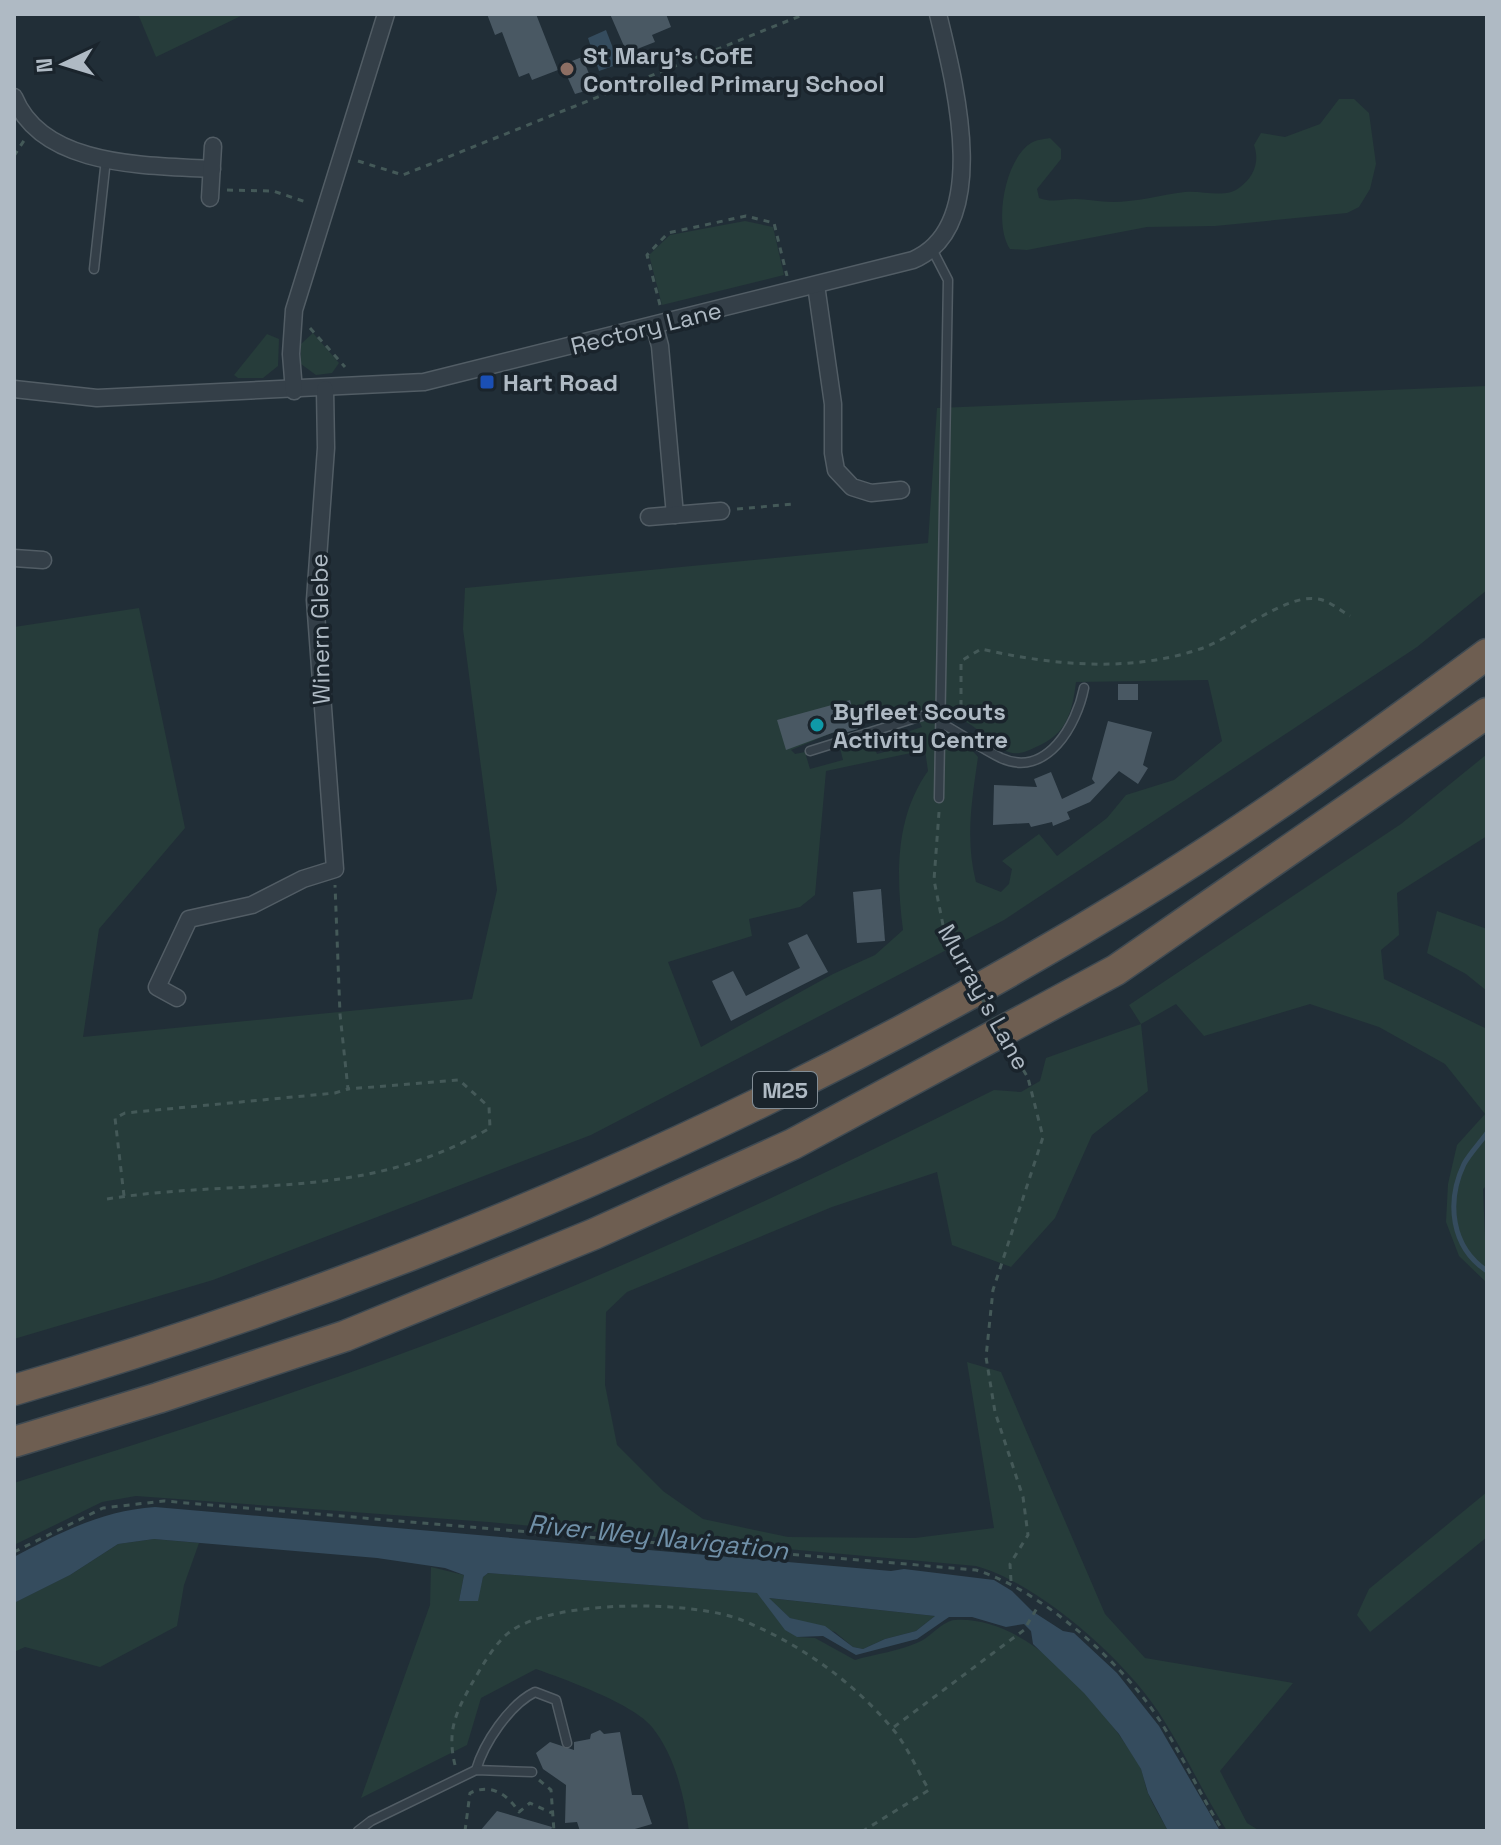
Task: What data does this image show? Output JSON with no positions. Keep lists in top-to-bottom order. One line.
{"streets":{"highway":["M25"],"street":["Rectory Lane","Winern Glebe"],"path":["Murray's Lane"]},"crossings":[["Rectory Lane","Winern Glebe"]],"water":["River Wey Navigation"],"places":{"other":["St Mary's CofE Controlled Primary School","Byfleet Scouts Activity Centre"],"transit":["Hart Road"]},"north":"left"}
